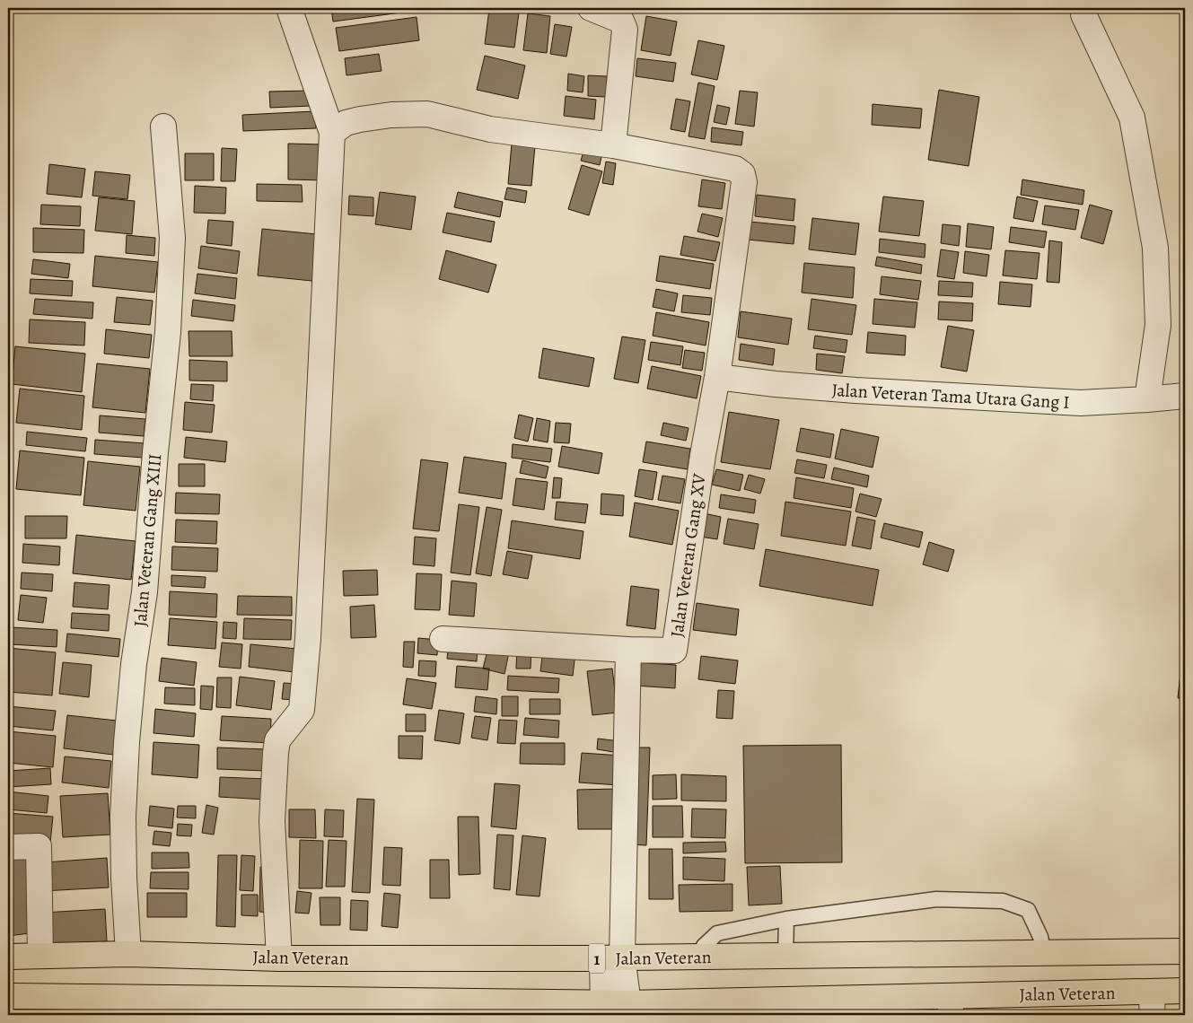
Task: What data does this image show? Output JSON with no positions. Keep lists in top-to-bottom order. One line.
{"streets":{"highway":["Jalan Veteran","1"],"street":["Jalan Veteran Tama Utara Gang I","Jalan Veteran Gang XIII","Jalan Veteran Gang XV"]},"crossings":[["Jalan Veteran Tama Utara Gang I","Jalan Veteran Gang XV"],["Jalan Veteran Gang XIII","Jalan Veteran"]]}
